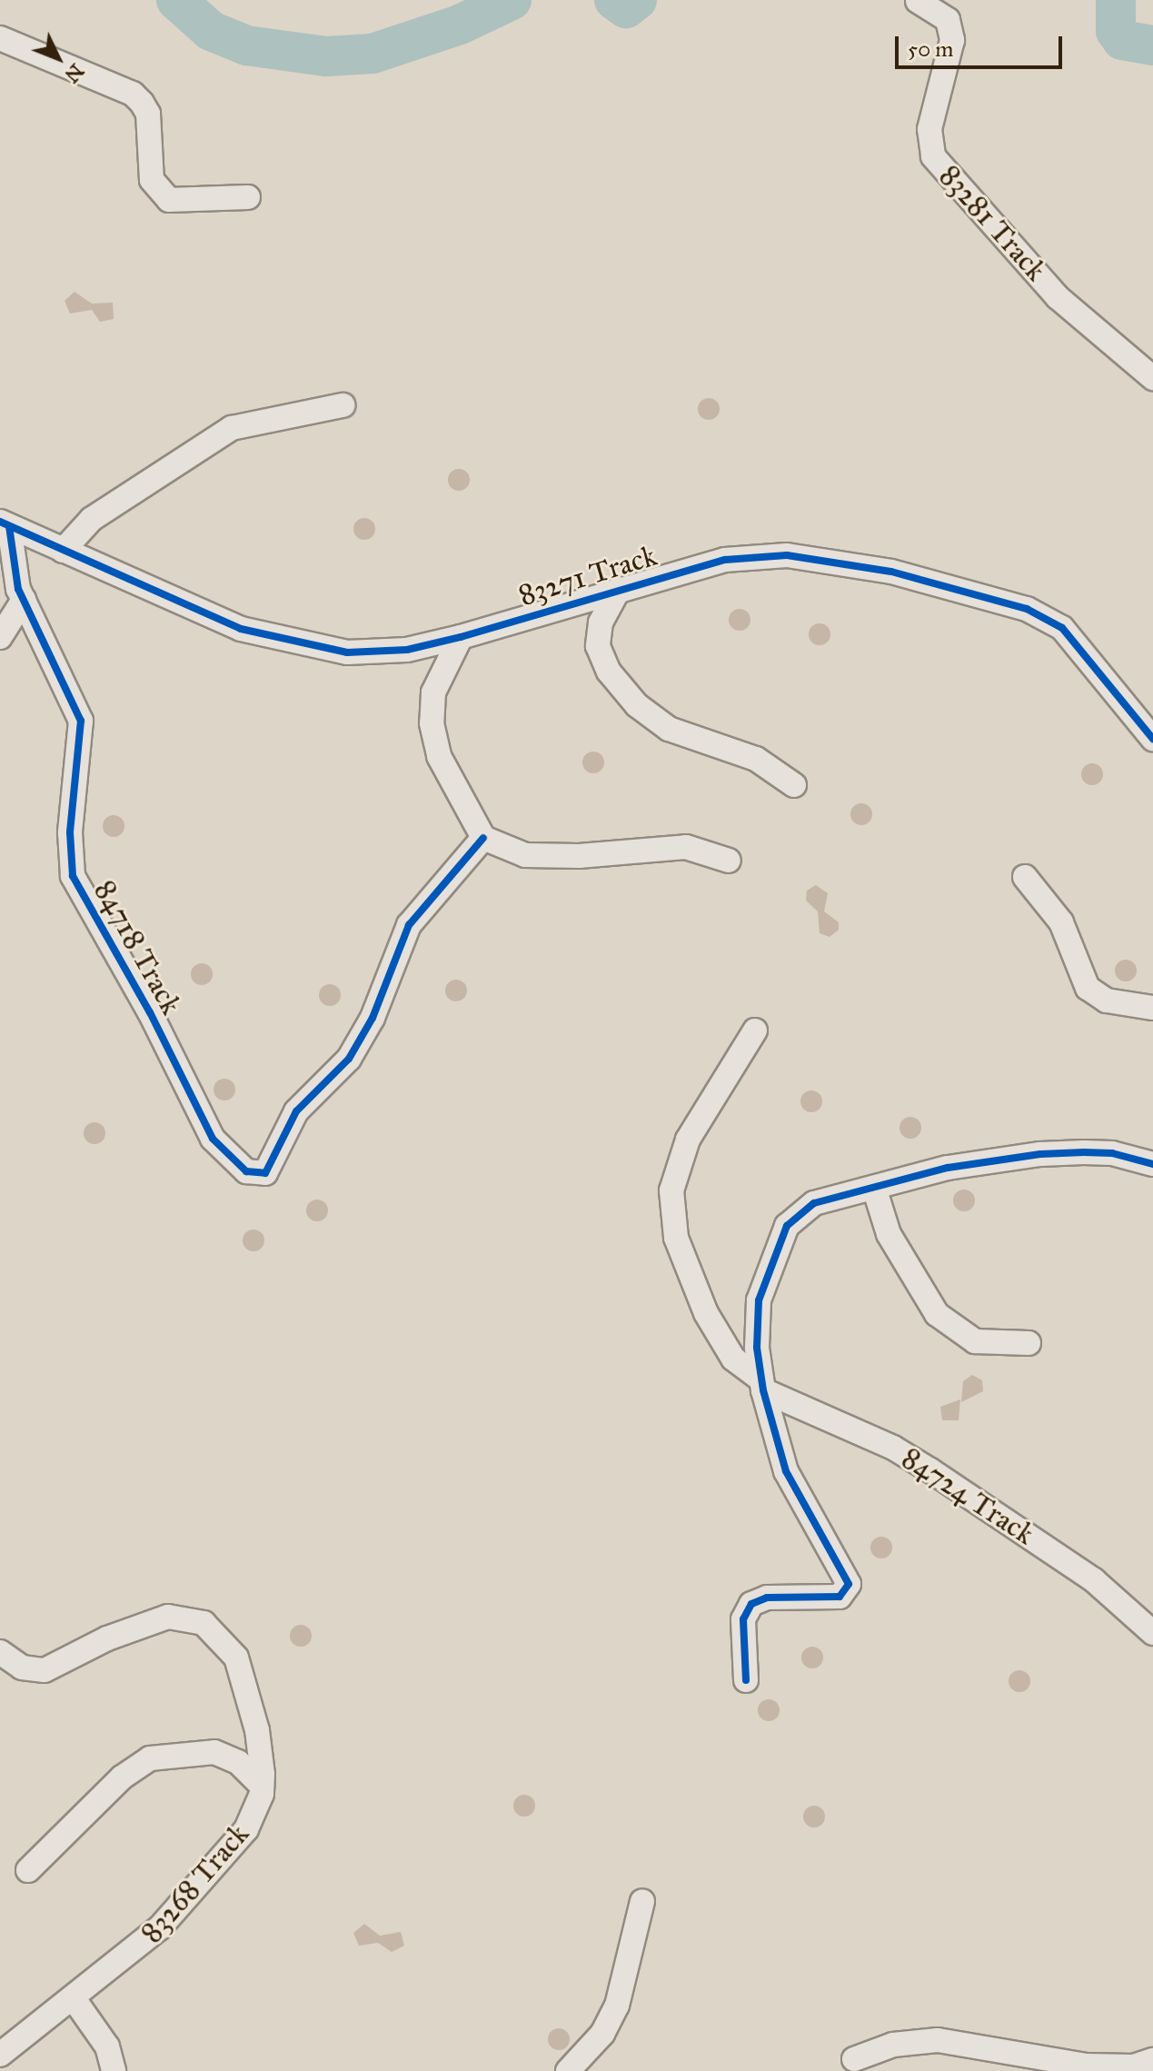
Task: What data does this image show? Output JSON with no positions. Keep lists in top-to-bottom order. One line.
{"streets":{"street":["83281 Track","83271 Track","84718 Track","84724 Track","83268 Track"]},"crossings":[["83271 Track","84718 Track"]],"scale_bar":"50 m","north":"bottom right"}
